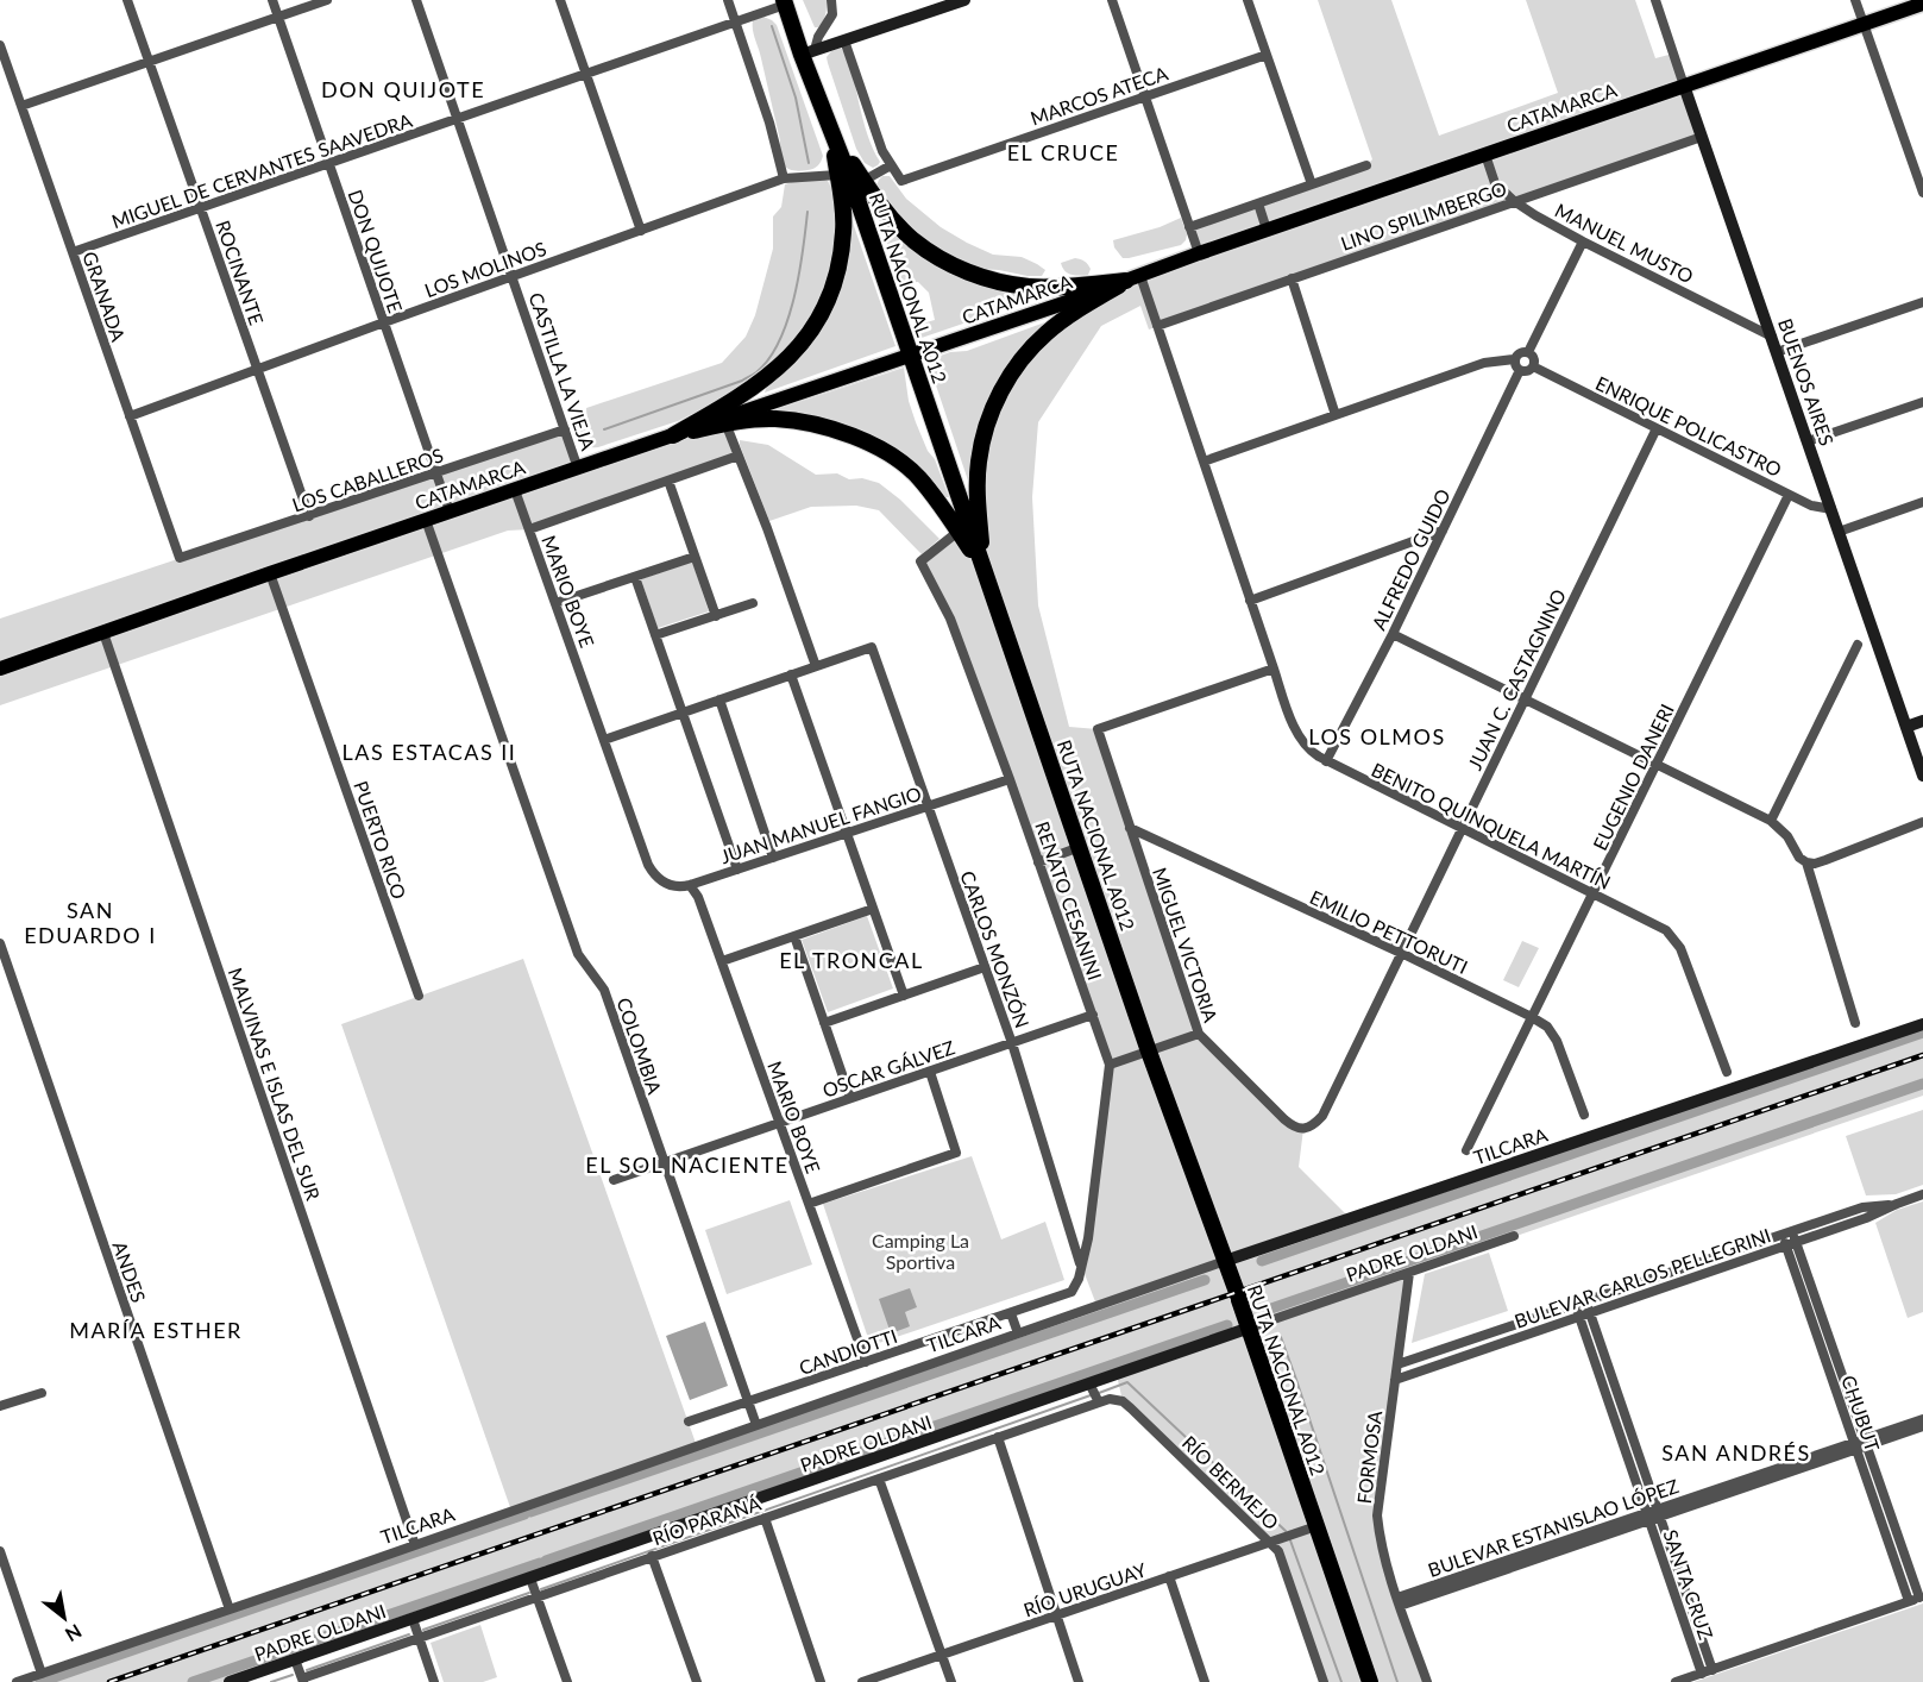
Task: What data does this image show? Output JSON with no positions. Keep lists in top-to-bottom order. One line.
{"streets":{"highway":["RUTA NACIONAL A012"],"main road":["CATAMARCA","BUENOS AIRES","TILCARA","PADRE OLDANI"],"street":["MARCOS ATECA","MIGUEL DE CERVANTES SAAVEDRA","LINO SPILIMBERGO","MANUEL MUSTO","DON QUIJOTE","LOS MOLINOS","ROCINANTE","GRANADA","CASTILLA LA VIEJA","ENRIQUE POLICASTRO","LOS CABALLEROS","ALFREDO GUIDO","MARIO BOYE","JUAN C. CASTAGNINO","EUGENIO DANERI","JUAN MANUEL FANGIO","BENITO QUINQUELA MARTÍN","PUERTO RICO","RENATO CESANINI","EMILIO PETTORUTI","MIGUEL VICTORIA","CARLOS MONZÓN","COLOMBIA","OSCAR GÁLVEZ","MALVINAS E ISLAS DEL SUR","ANDES","BULEVAR CARLOS PELLEGRINI","CANDIOTTI","CHUBUT","FORMOSA","RÍO BERMEJO","RÍO PARANÁ","BULEVAR ESTANISLAO LÓPEZ","SANTA CRUZ","RÍO URUGUAY"]},"crossings":[["CATAMARCA","MANUEL MUSTO"],["CATAMARCA","DON QUIJOTE"],["CATAMARCA","RUTA NACIONAL A012"],["CATAMARCA","CASTILLA LA VIEJA"],["CATAMARCA","BUENOS AIRES"],["CATAMARCA","MARIO BOYE"],["CATAMARCA","BENITO QUINQUELA MARTÍN"],["CATAMARCA","PUERTO RICO"],["CATAMARCA","COLOMBIA"],["CATAMARCA","MALVINAS E ISLAS DEL SUR"],["MIGUEL DE CERVANTES SAAVEDRA","DON QUIJOTE"],["MIGUEL DE CERVANTES SAAVEDRA","ROCINANTE"],["MIGUEL DE CERVANTES SAAVEDRA","RUTA NACIONAL A012"],["MIGUEL DE CERVANTES SAAVEDRA","GRANADA"],["MIGUEL DE CERVANTES SAAVEDRA","CASTILLA LA VIEJA"],["LINO SPILIMBERGO","MANUEL MUSTO"],["LINO SPILIMBERGO","BUENOS AIRES"],["LINO SPILIMBERGO","BENITO QUINQUELA MARTÍN"],["MANUEL MUSTO","BUENOS AIRES"],["DON QUIJOTE","LOS MOLINOS"],["DON QUIJOTE","LOS CABALLEROS"],["LOS MOLINOS","ROCINANTE"],["LOS MOLINOS","RUTA NACIONAL A012"],["LOS MOLINOS","GRANADA"],["LOS MOLINOS","CASTILLA LA VIEJA"],["ROCINANTE","LOS CABALLEROS"],["RUTA NACIONAL A012","RENATO CESANINI"],["RUTA NACIONAL A012","TILCARA"],["RUTA NACIONAL A012","PADRE OLDANI"],["RUTA NACIONAL A012","RÍO URUGUAY"],["GRANADA","LOS CABALLEROS"],["CASTILLA LA VIEJA","LOS CABALLEROS"],["BUENOS AIRES","ENRIQUE POLICASTRO"],["ENRIQUE POLICASTRO","ALFREDO GUIDO"],["ENRIQUE POLICASTRO","JUAN C. CASTAGNINO"],["ENRIQUE POLICASTRO","EUGENIO DANERI"],["ALFREDO GUIDO","BENITO QUINQUELA MARTÍN"],["MARIO BOYE","JUAN MANUEL FANGIO"],["MARIO BOYE","OSCAR GÁLVEZ"],["MARIO BOYE","CANDIOTTI"],["JUAN C. CASTAGNINO","BENITO QUINQUELA MARTÍN"],["JUAN C. CASTAGNINO","EMILIO PETTORUTI"],["JUAN C. CASTAGNINO","MIGUEL VICTORIA"],["EUGENIO DANERI","BENITO QUINQUELA MARTÍN"],["EUGENIO DANERI","EMILIO PETTORUTI"],["JUAN MANUEL FANGIO","RENATO CESANINI"],["JUAN MANUEL FANGIO","CARLOS MONZÓN"],["BENITO QUINQUELA MARTÍN","MIGUEL VICTORIA"],["RENATO CESANINI","CARLOS MONZÓN"],["RENATO CESANINI","OSCAR GÁLVEZ"],["RENATO CESANINI","CANDIOTTI"],["EMILIO PETTORUTI","MIGUEL VICTORIA"],["CARLOS MONZÓN","OSCAR GÁLVEZ"],["CARLOS MONZÓN","CANDIOTTI"],["COLOMBIA","OSCAR GÁLVEZ"],["COLOMBIA","TILCARA"],["COLOMBIA","CANDIOTTI"],["MALVINAS E ISLAS DEL SUR","TILCARA"],["TILCARA","ANDES"],["PADRE OLDANI","FORMOSA"],["BULEVAR CARLOS PELLEGRINI","CHUBUT"],["BULEVAR CARLOS PELLEGRINI","FORMOSA"],["BULEVAR CARLOS PELLEGRINI","SANTA CRUZ"],["CHUBUT","BULEVAR ESTANISLAO LÓPEZ"],["FORMOSA","BULEVAR ESTANISLAO LÓPEZ"],["RÍO BERMEJO","RÍO PARANÁ"],["RÍO BERMEJO","RÍO URUGUAY"],["BULEVAR ESTANISLAO LÓPEZ","SANTA CRUZ"]],"districts":["DON QUIJOTE","EL CRUCE","LOS OLMOS","LAS ESTACAS II","SAN EDUARDO I","EL TRONCAL","EL SOL NACIENTE","MARÍA ESTHER","SAN ANDRÉS"],"parks":["Camping La Sportiva"],"north":"bottom right"}
